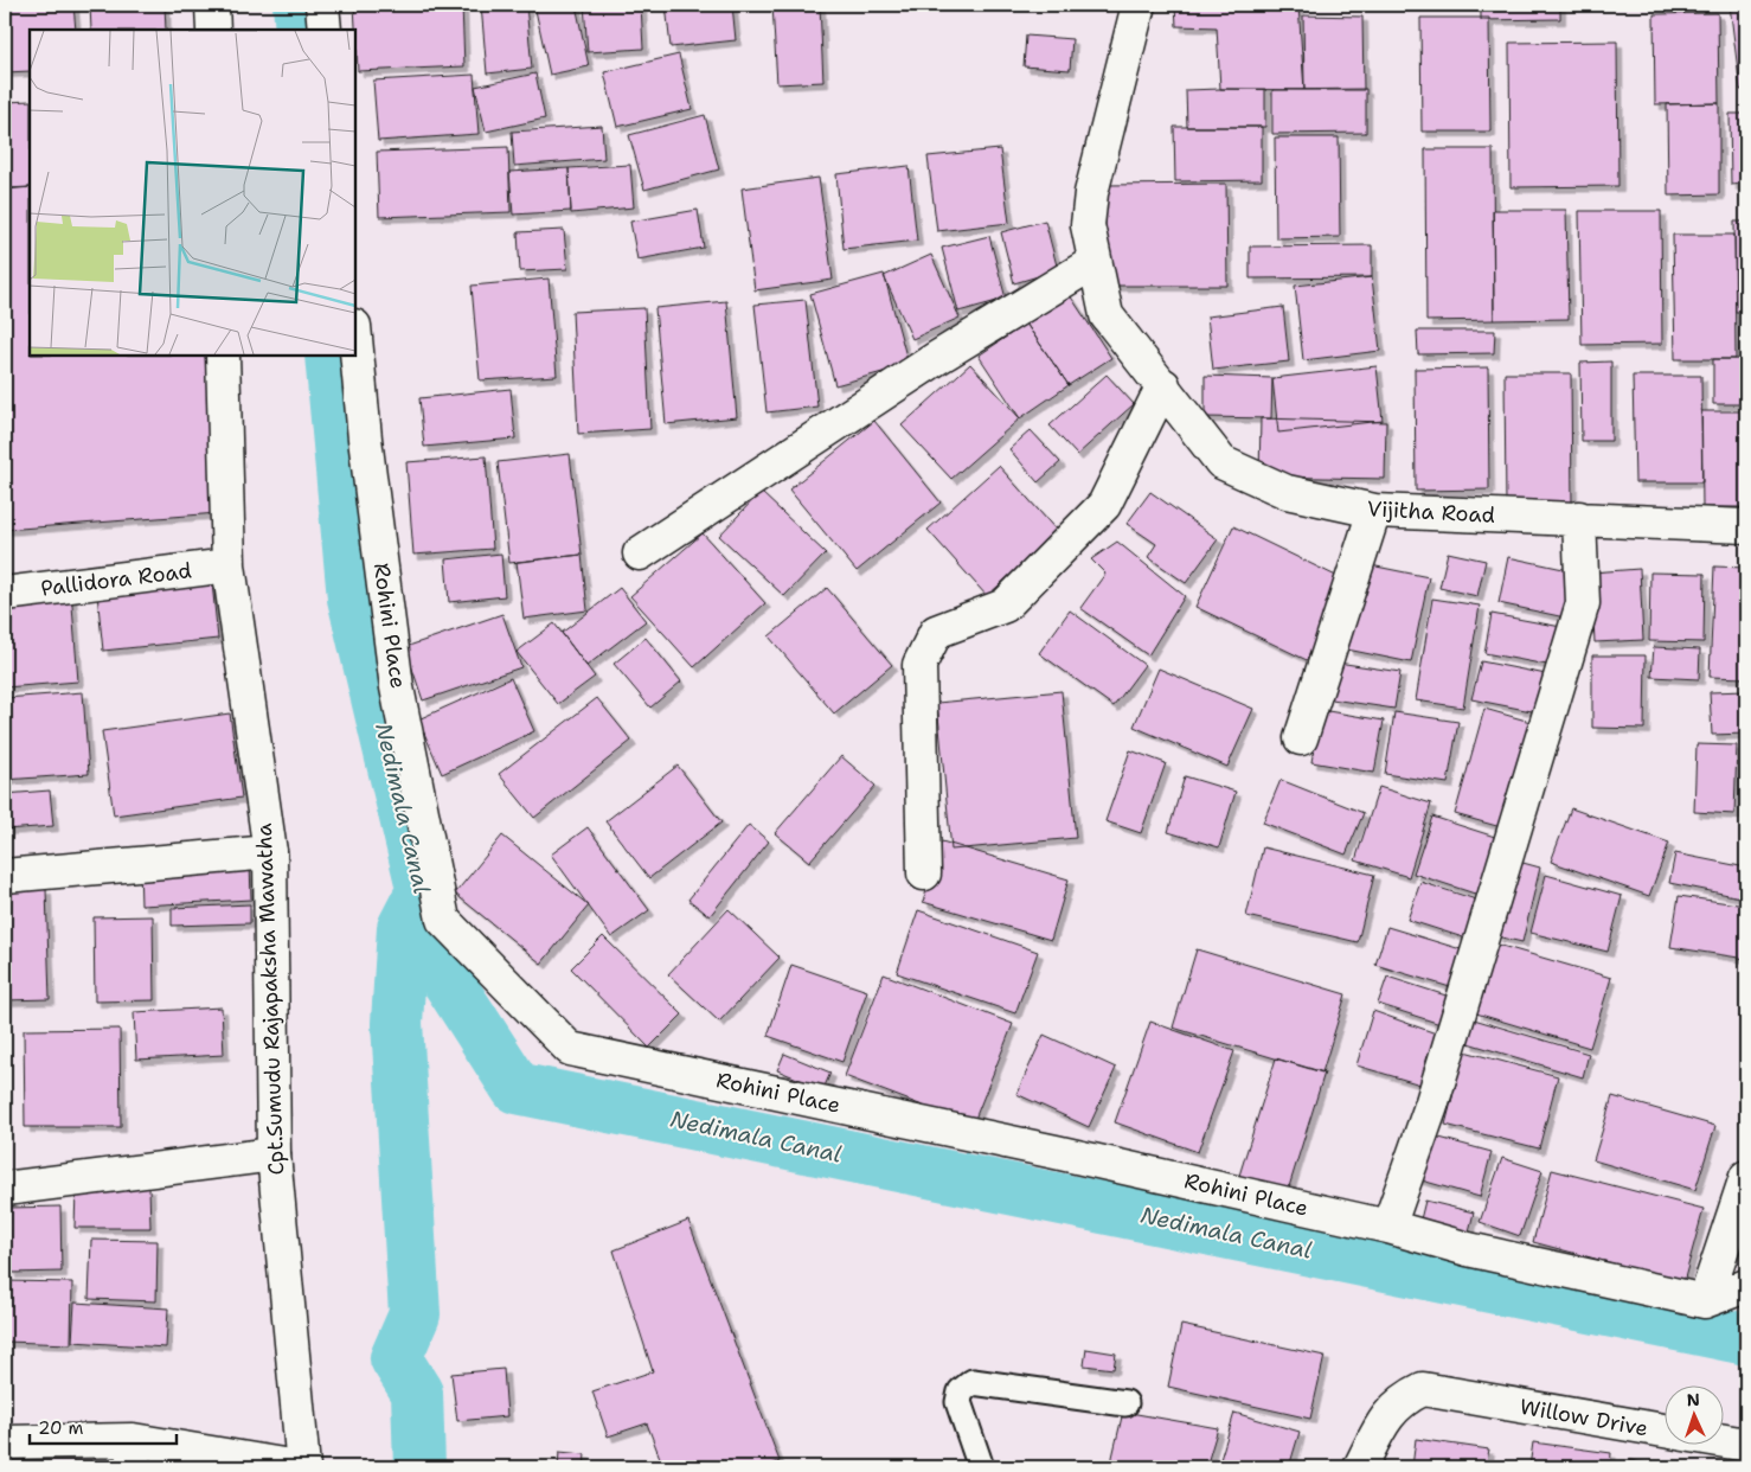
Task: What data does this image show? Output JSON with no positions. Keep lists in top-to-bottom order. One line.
{"streets":{"street":["Vijitha Road","Pallidora Road","Rohini Place","Cpt.Sumudu Rajapaksha Mawatha","Willow Drive"]},"crossings":[["Pallidora Road","Cpt.Sumudu Rajapaksha Mawatha"]],"water":["Nedimala Canal"],"scale_bar":"20 m","north":"top"}
